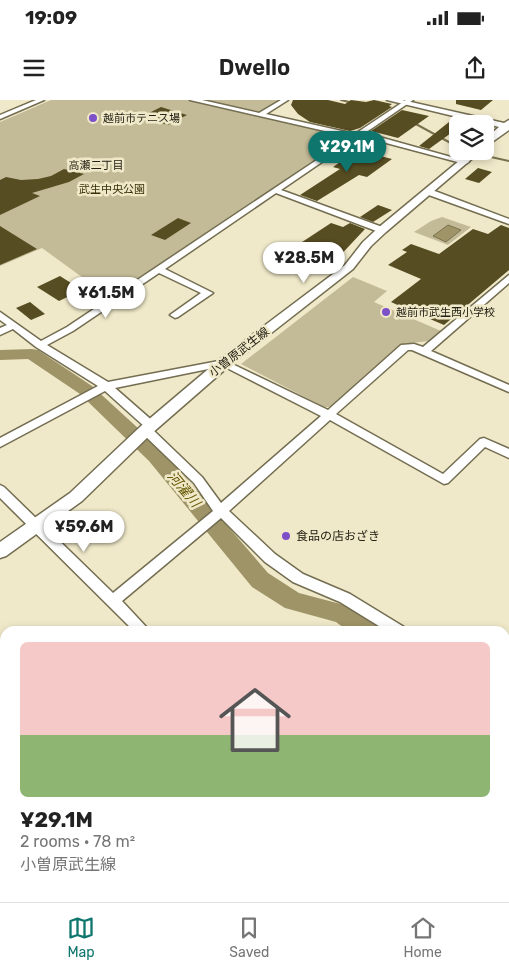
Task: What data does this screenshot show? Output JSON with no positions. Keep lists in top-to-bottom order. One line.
{"streets":{"main road":["小曽原武生線"]},"districts":["高瀬二丁目"],"water":["河濯川"],"parks":["武生中央公園"],"places":["越前市テニス場","越前市武生西小学校","食品の店おざき"],"page":{"status":"19:09","header":"Dwello","price":["¥29.1M","¥28.5M","¥61.5M","¥59.6M"],"list":[{"name":"¥29.1M","note":"2 rooms · 78 m² · 小曽原武生線"}],"tabs":["Map","Saved","Home"]}}
